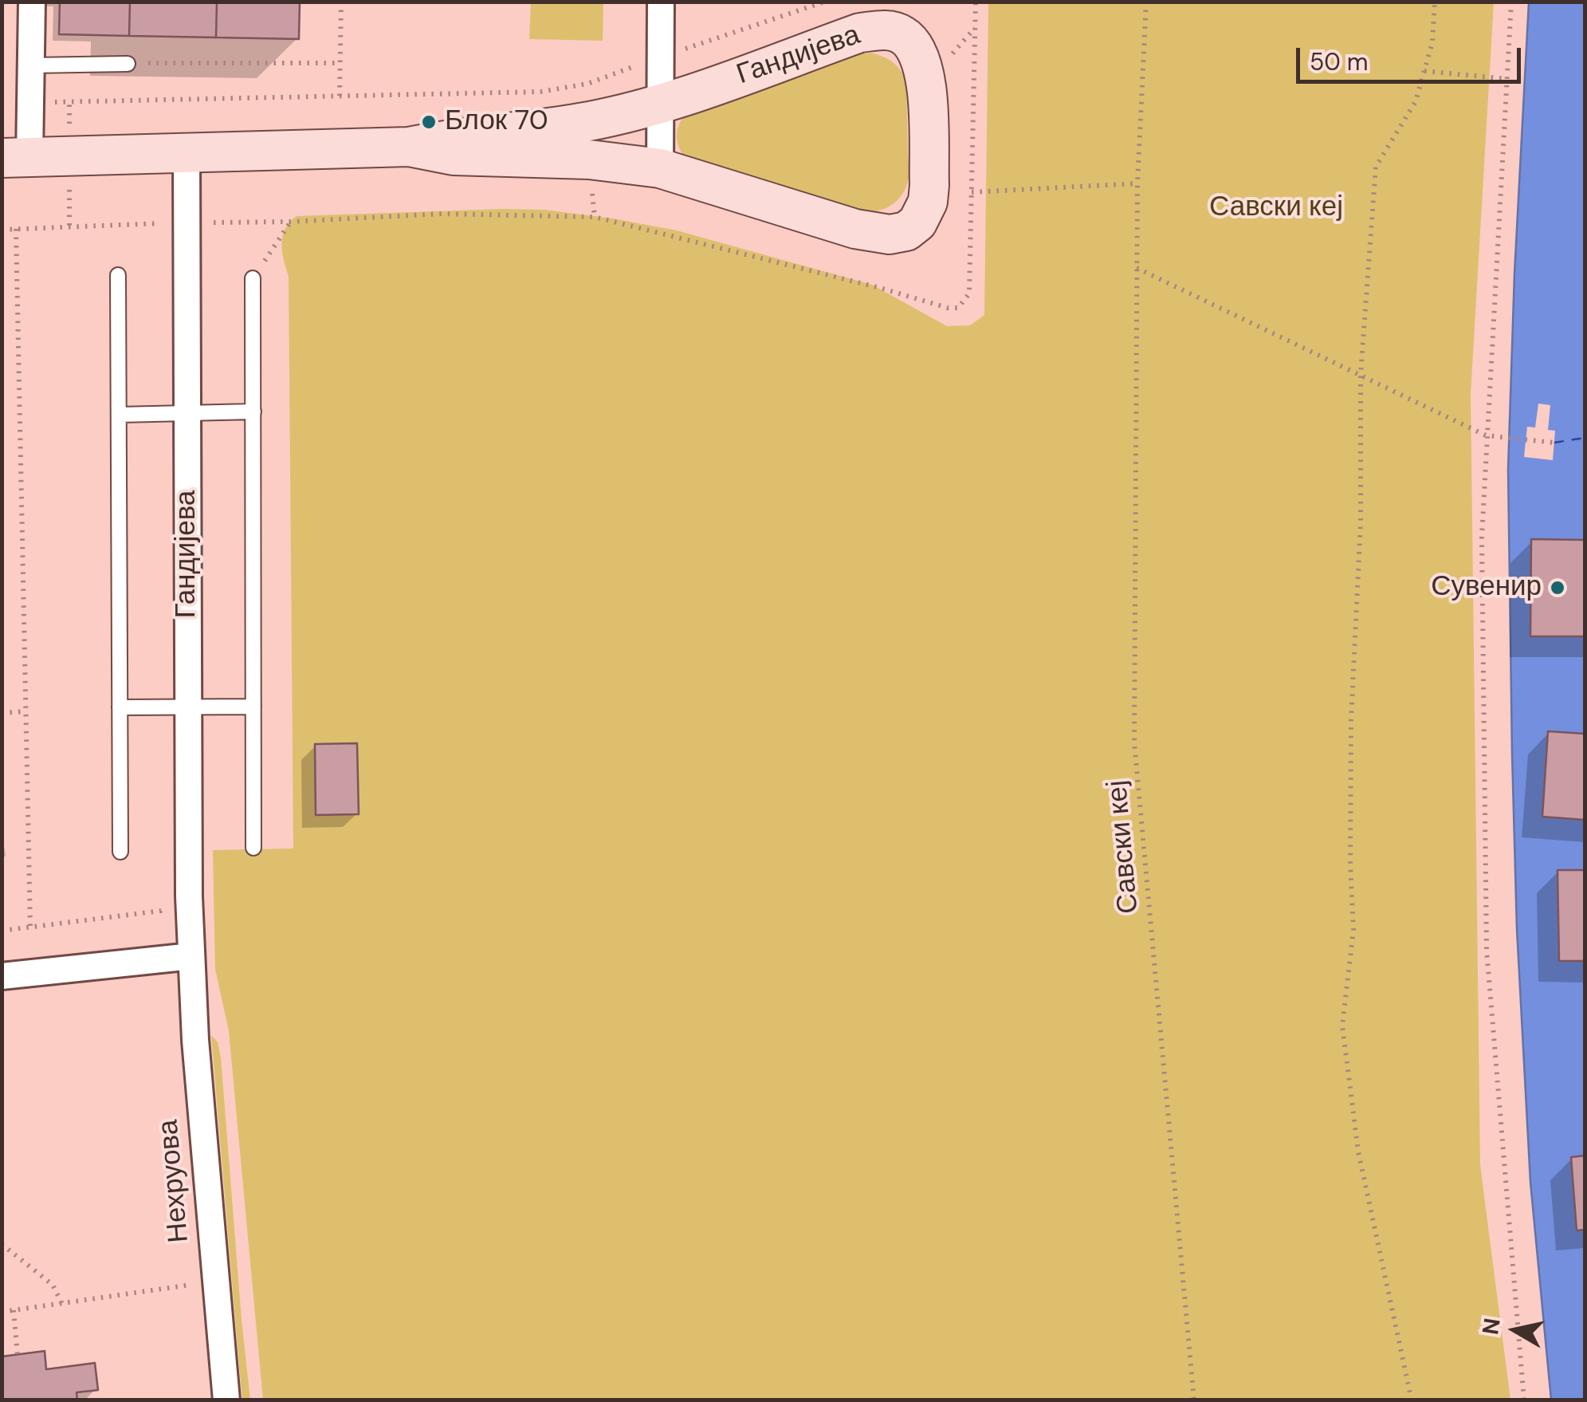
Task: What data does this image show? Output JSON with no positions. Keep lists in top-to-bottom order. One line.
{"streets":{"street":["Гандијева","Нехруова"],"path":["Савски кеј"]},"crossings":[["Гандијева","Нехруова"]],"parks":["Савски кеј"],"places":["Блок 70","Сувенир"],"scale_bar":"50 m","north":"left"}
